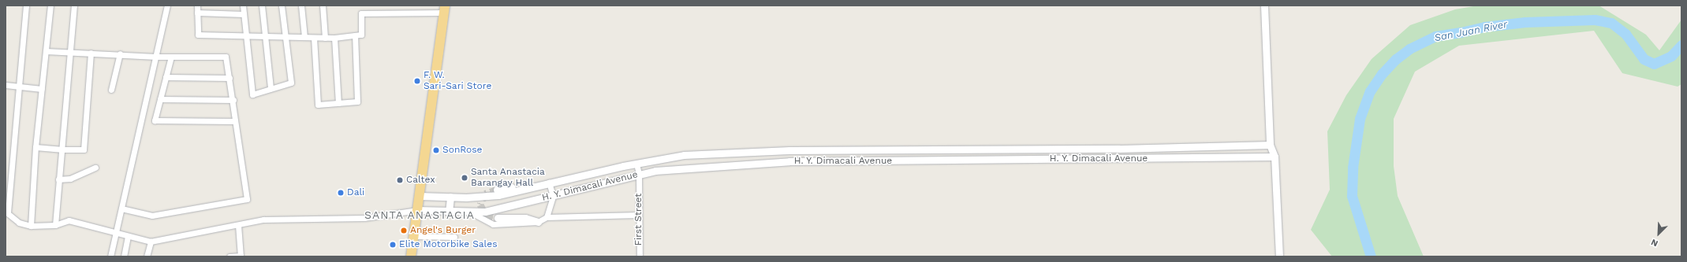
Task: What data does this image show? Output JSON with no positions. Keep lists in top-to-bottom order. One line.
{"streets":{"street":["H. Y. Dimacali Avenue","First Street"]},"crossings":[["H. Y. Dimacali Avenue","First Street"]],"districts":["SANTA ANASTACIA"],"water":["San Juan River"],"places":["F. W. Sari-Sari Store","SonRose","Santa Anastacia Barangay Hall","Caltex","Dali","Angel's Burger","Elite Motorbike Sales"],"north":"bottom left"}
